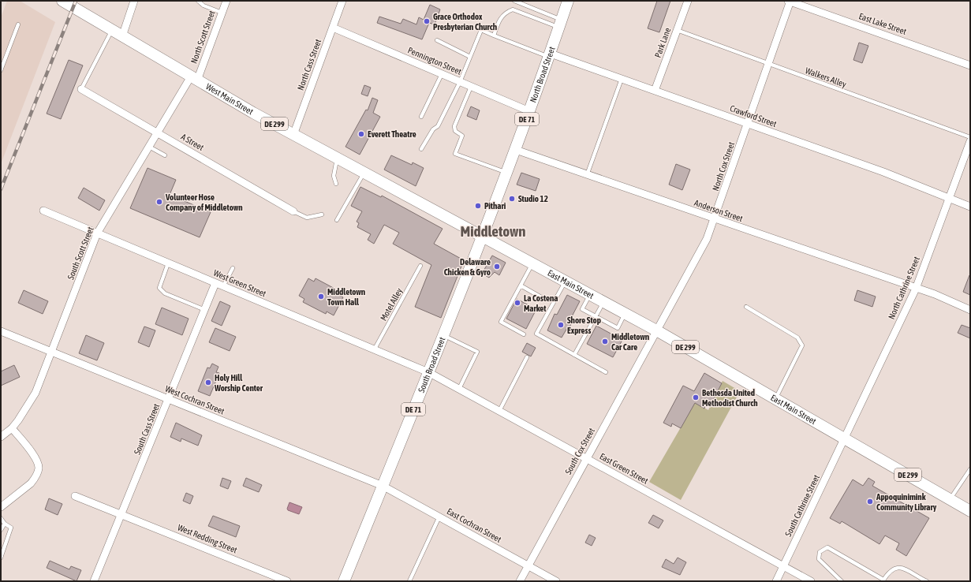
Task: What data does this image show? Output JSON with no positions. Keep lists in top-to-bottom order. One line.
{"streets":{"main road":["North Broad Street","West Main Street","DE 71","DE 299","East Main Street","South Broad Street"],"street":["East Lake Street","North Scott Street","Park Lane","Pennington Street","North Cass Street","Crawford Street","A Street","North Cox Street","Anderson Street","South Scott Street","West Green Street","North Cathrine Street","West Cochran Street","South Cass Street","South Cox Street","East Green Street","South Cathrine Street","East Cochran Street","West Redding Street"],"lane":["Walkers Alley","Motel Alley"]},"crossings":[["East Lake Street","North Cox Street"],["North Scott Street","West Main Street"],["North Scott Street","South Scott Street"],["Park Lane","Walkers Alley"],["Park Lane","Crawford Street"],["Pennington Street","North Cass Street"],["Pennington Street","North Broad Street"],["North Cass Street","West Main Street"],["North Broad Street","West Main Street"],["North Broad Street","Crawford Street"],["North Broad Street","Anderson Street"],["North Broad Street","East Main Street"],["North Broad Street","South Broad Street"],["Walkers Alley","North Cox Street"],["West Main Street","South Scott Street"],["West Main Street","East Main Street"],["West Main Street","South Broad Street"],["Crawford Street","North Cox Street"],["Crawford Street","North Cathrine Street"],["A Street","South Scott Street"],["North Cox Street","Anderson Street"],["North Cox Street","East Main Street"],["North Cox Street","South Cox Street"],["Anderson Street","North Cathrine Street"],["South Scott Street","West Green Street"],["South Scott Street","West Cochran Street"],["West Green Street","Motel Alley"],["West Green Street","South Broad Street"],["West Green Street","South Cass Street"],["West Green Street","East Green Street"],["East Main Street","North Cathrine Street"],["East Main Street","South Broad Street"],["East Main Street","South Cox Street"],["East Main Street","South Cathrine Street"],["North Cathrine Street","South Cathrine Street"],["South Broad Street","West Cochran Street"],["South Broad Street","East Green Street"],["South Broad Street","East Cochran Street"],["West Cochran Street","South Cass Street"],["West Cochran Street","East Cochran Street"],["South Cass Street","West Redding Street"],["South Cox Street","East Green Street"],["South Cox Street","East Cochran Street"],["East Green Street","South Cathrine Street"]],"districts":["Middletown"],"places":["Grace Orthodox Presbyterian Church","Everett Theatre","Studio 12","Volunteer Hose Company of Middletown","Pithari","Delaware Chicken & Gyro","Middletown Town Hall","La Costena Market","Shore Stop Express","Middletown Car Care","Holy Hill Worship Center","Bethesda United Methodist Church","Appoquinimink Community Library"]}
